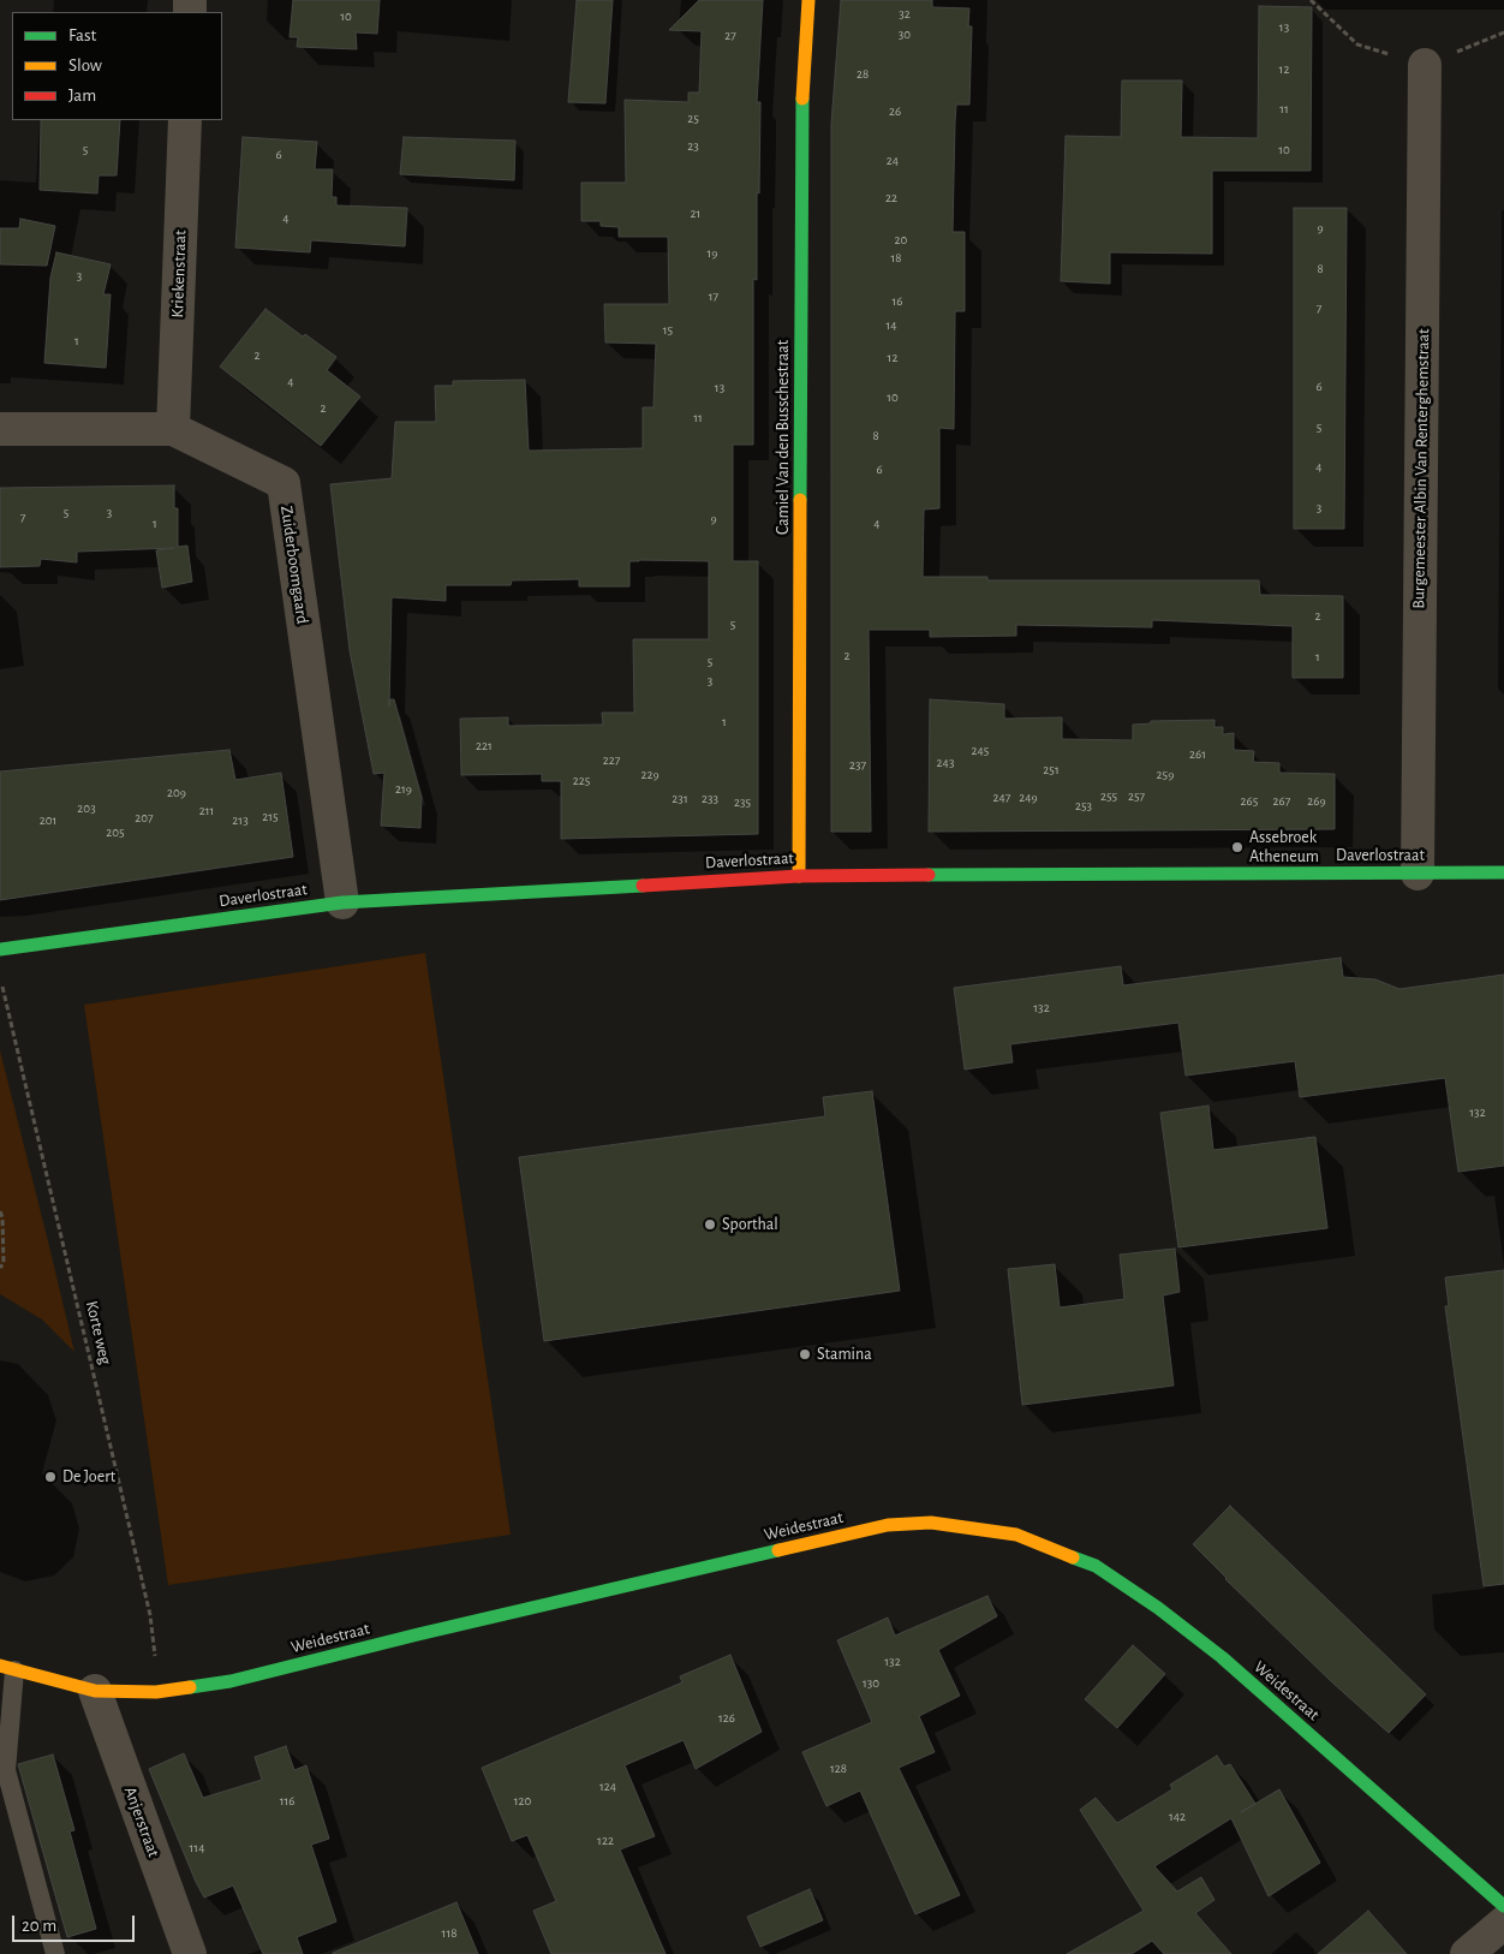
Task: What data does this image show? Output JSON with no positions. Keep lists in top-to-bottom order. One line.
{"streets":{"street":["Kriekenstraat","Camiel Van den Busschestraat","Burgemeester Albin Van Renterghemstraat","Zuiderboomgaard","Daverlostraat","Weidestraat","Anjerstraat"],"path":["Korte weg"]},"crossings":[["Kriekenstraat","Zuiderboomgaard"],["Camiel Van den Busschestraat","Daverlostraat"],["Burgemeester Albin Van Renterghemstraat","Daverlostraat"],["Zuiderboomgaard","Daverlostraat"],["Korte weg","Weidestraat"],["Weidestraat","Anjerstraat"]],"places":["Assebroek Atheneum","Sporthal","Stamina","De Joert"],"house_numbers":["32","10","13","30","27","12","28","11","26","25","23","5","10","6","24","22","21","4","9","20","19","18","8","3","17","16","7","14","15","1","2","12","4","6","13","10","2","11","5","8","4","6","3","5","3","7","9","1","4","2","5","2","1","5","3","1","221","245","261","227","243","237","251","229","259","225","219","209","255","257","247","249","231","233","265","267","269","235","253","203","211","215","207","201","213","205","132","132","132","130","126","128","124","116","120","142","122","114","118"],"legend":["Fast","Slow","Jam"],"scale_bar":"20 m"}
